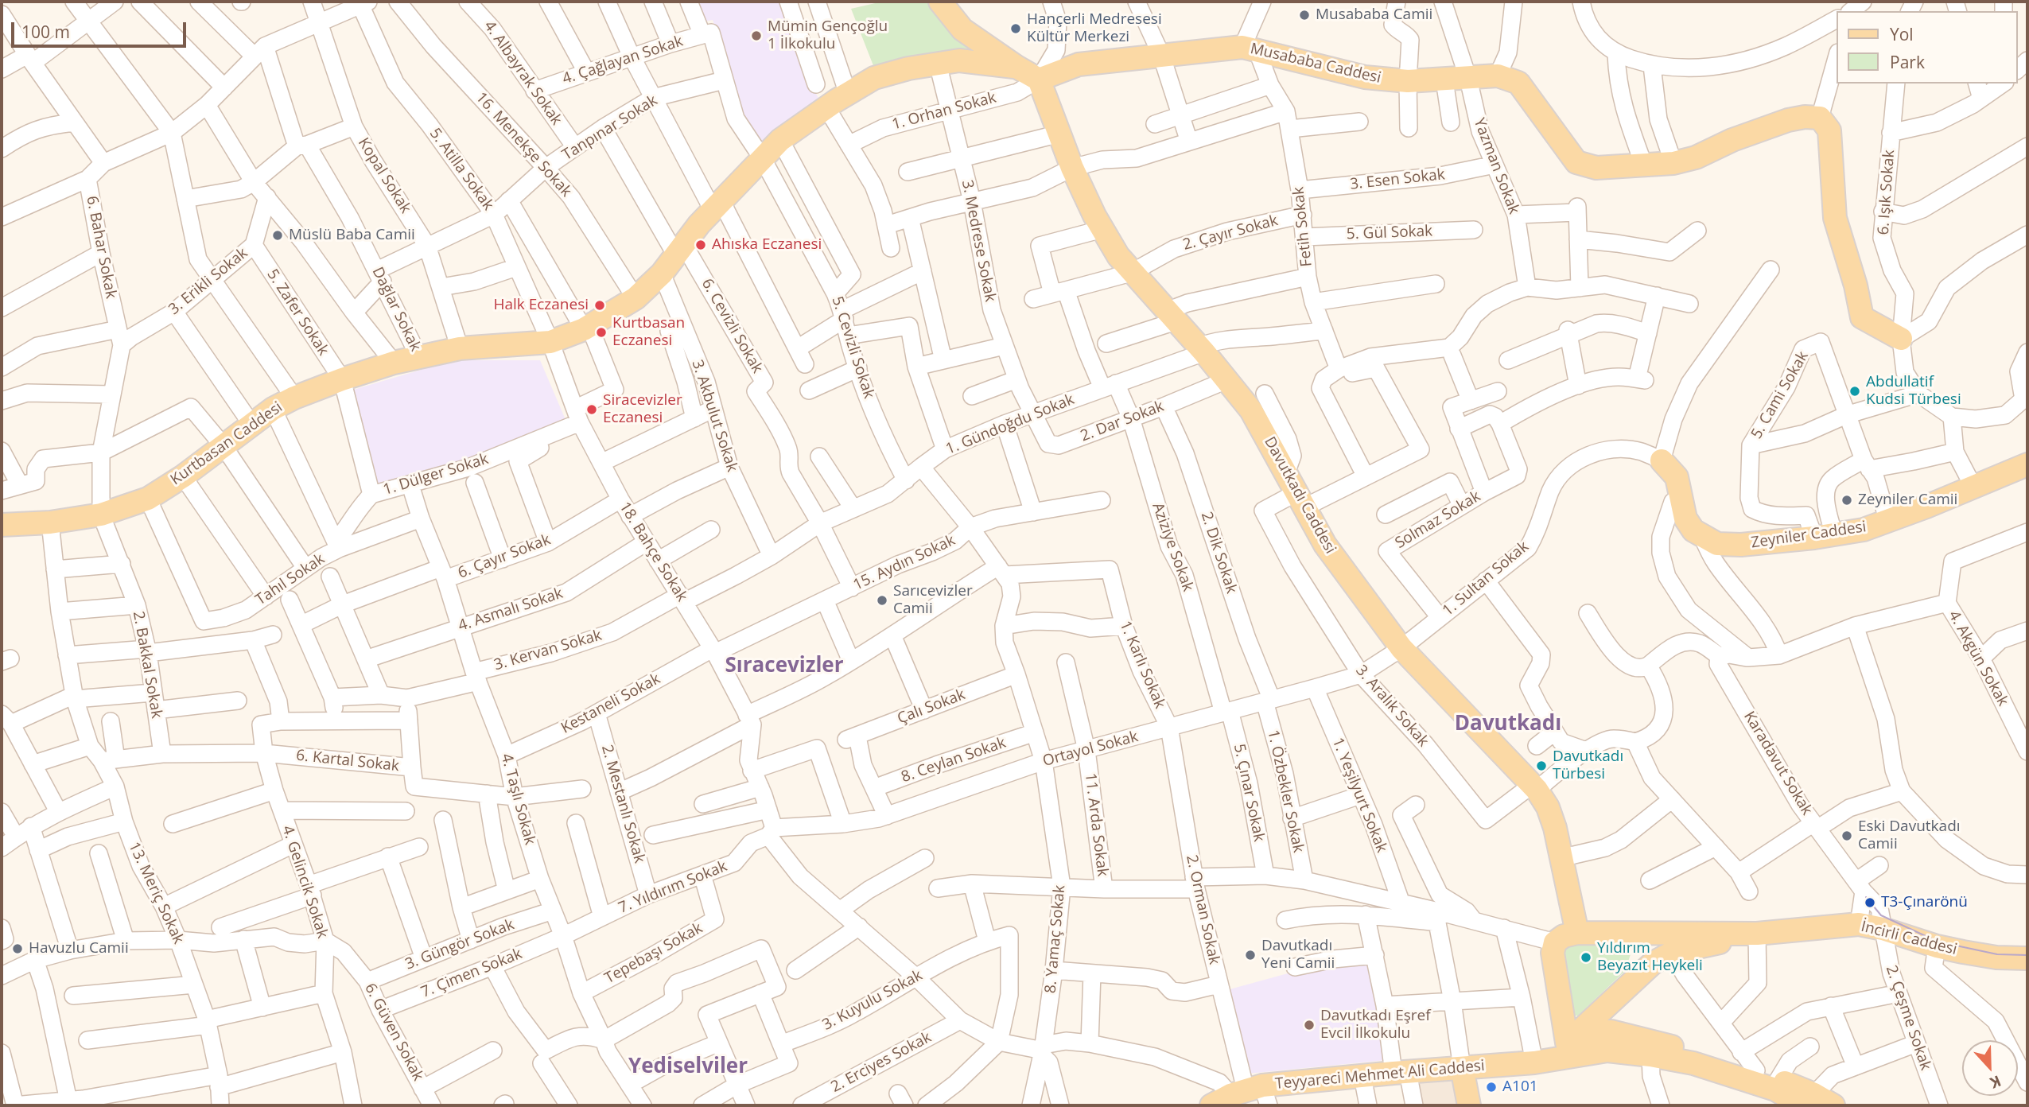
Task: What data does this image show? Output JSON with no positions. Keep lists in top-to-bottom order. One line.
{"streets":{"main road":["Musababa Caddesi","Kurtbasan Caddesi","Davutkadı Caddesi","Zeyniler Caddesi","İncirli Caddesi","Teyyareci Mehmet Ali Caddesi"],"street":["4. Çağlayan Sokak","4. Albayrak Sokak","1. Orhan Sokak","Tanpınar Sokak","16. Menekşe Sokak","Yazman Sokak","5. Atilla Sokak","Kopal Sokak","3. Esen Sokak","6. Işık Sokak","Fetih Sokak","2. Çayır Sokak","5. Gül Sokak","3. Medrese Sokak","6. Bahar Sokak","3. Erikli Sokak","Dağlar Sokak","5. Zafer Sokak","6. Cevizli Sokak","5. Cevizli Sokak","5. Cami Sokak","3. Akbulut Sokak","2. Dar Sokak","1. Gündoğdu Sokak","1. Dülger Sokak","Solmaz Sokak","Aziziye Sokak","18. Bahçe Sokak","2. Dik Sokak","6. Çayır Sokak","15. Aydın Sokak","1. Sultan Sokak","Tahıl Sokak","4. Asmalı Sokak","3. Kervan Sokak","4. Akgün Sokak","2. Bakkal Sokak","1. Karlı Sokak","Kestaneli Sokak","3. Aralık Sokak","Çalı Sokak","Ortayol Sokak","8. Ceylan Sokak","6. Kartal Sokak","Karadavut Sokak","1. Özbekler Sokak","5. Çınar Sokak","1. Yeşilyurt Sokak","4. Taşlı Sokak","2. Mestanlı Sokak","11. Arda Sokak","4. Gelincik Sokak","7. Yıldırım Sokak","13. Meriç Sokak","2. Orman Sokak","8. Yamaç Sokak","3. Güngör Sokak","Tepebaşı Sokak","7. Çimen Sokak","3. Kuyulu Sokak","2. Çeşme Sokak","6. Güven Sokak","2. Erciyes Sokak"]},"crossings":[["4. Çağlayan Sokak","4. Albayrak Sokak"],["4. Çağlayan Sokak","5. Cevizli Sokak"],["Musababa Caddesi","1. Orhan Sokak"],["Musababa Caddesi","Yazman Sokak"],["Musababa Caddesi","Fetih Sokak"],["Musababa Caddesi","Davutkadı Caddesi"],["4. Albayrak Sokak","Tanpınar Sokak"],["1. Orhan Sokak","3. Medrese Sokak"],["1. Orhan Sokak","Davutkadı Caddesi"],["Tanpınar Sokak","16. Menekşe Sokak"],["Tanpınar Sokak","5. Atilla Sokak"],["Tanpınar Sokak","Kopal Sokak"],["Tanpınar Sokak","Dağlar Sokak"],["Tanpınar Sokak","5. Cevizli Sokak"],["16. Menekşe Sokak","Kurtbasan Caddesi"],["Yazman Sokak","3. Esen Sokak"],["5. Atilla Sokak","Kurtbasan Caddesi"],["5. Atilla Sokak","18. Bahçe Sokak"],["Kopal Sokak","Kurtbasan Caddesi"],["3. Esen Sokak","Fetih Sokak"],["Fetih Sokak","2. Çayır Sokak"],["Fetih Sokak","5. Gül Sokak"],["Fetih Sokak","1. Gündoğdu Sokak"],["2. Çayır Sokak","Davutkadı Caddesi"],["2. Çayır Sokak","Aziziye Sokak"],["3. Medrese Sokak","2. Dar Sokak"],["3. Medrese Sokak","1. Gündoğdu Sokak"],["3. Medrese Sokak","Kurtbasan Caddesi"],["6. Bahar Sokak","3. Erikli Sokak"],["6. Bahar Sokak","Kurtbasan Caddesi"],["6. Bahar Sokak","2. Bakkal Sokak"],["3. Erikli Sokak","5. Zafer Sokak"],["Dağlar Sokak","Kurtbasan Caddesi"],["5. Zafer Sokak","Kurtbasan Caddesi"],["5. Zafer Sokak","1. Dülger Sokak"],["6. Cevizli Sokak","1. Gündoğdu Sokak"],["6. Cevizli Sokak","Kurtbasan Caddesi"],["5. Cevizli Sokak","1. Gündoğdu Sokak"],["5. Cevizli Sokak","Kurtbasan Caddesi"],["5. Cami Sokak","Zeyniler Caddesi"],["3. Akbulut Sokak","1. Gündoğdu Sokak"],["3. Akbulut Sokak","Kurtbasan Caddesi"],["2. Dar Sokak","1. Gündoğdu Sokak"],["2. Dar Sokak","Davutkadı Caddesi"],["2. Dar Sokak","Aziziye Sokak"],["2. Dar Sokak","2. Dik Sokak"],["1. Gündoğdu Sokak","Davutkadı Caddesi"],["1. Gündoğdu Sokak","Aziziye Sokak"],["1. Gündoğdu Sokak","18. Bahçe Sokak"],["1. Gündoğdu Sokak","3. Kervan Sokak"],["Kurtbasan Caddesi","1. Dülger Sokak"],["Kurtbasan Caddesi","18. Bahçe Sokak"],["Kurtbasan Caddesi","Tahıl Sokak"],["Kurtbasan Caddesi","2. Bakkal Sokak"],["Kurtbasan Caddesi","13. Meriç Sokak"],["1. Dülger Sokak","18. Bahçe Sokak"],["1. Dülger Sokak","4. Taşlı Sokak"],["Davutkadı Caddesi","Aziziye Sokak"],["Davutkadı Caddesi","1. Sultan Sokak"],["Davutkadı Caddesi","3. Aralık Sokak"],["Davutkadı Caddesi","Ortayol Sokak"],["Solmaz Sokak","1. Sultan Sokak"],["Aziziye Sokak","Ortayol Sokak"],["Aziziye Sokak","5. Çınar Sokak"],["18. Bahçe Sokak","6. Çayır Sokak"],["18. Bahçe Sokak","15. Aydın Sokak"],["18. Bahçe Sokak","4. Asmalı Sokak"],["18. Bahçe Sokak","3. Kervan Sokak"],["18. Bahçe Sokak","Kestaneli Sokak"],["2. Dik Sokak","Ortayol Sokak"],["2. Dik Sokak","1. Özbekler Sokak"],["6. Çayır Sokak","4. Taşlı Sokak"],["15. Aydın Sokak","Kestaneli Sokak"],["1. Sultan Sokak","Ortayol Sokak"],["Tahıl Sokak","4. Taşlı Sokak"],["4. Asmalı Sokak","4. Taşlı Sokak"],["3. Kervan Sokak","4. Taşlı Sokak"],["2. Bakkal Sokak","6. Kartal Sokak"],["1. Karlı Sokak","Ortayol Sokak"],["1. Karlı Sokak","2. Orman Sokak"],["Kestaneli Sokak","4. Taşlı Sokak"],["Kestaneli Sokak","2. Mestanlı Sokak"],["3. Aralık Sokak","Ortayol Sokak"],["Çalı Sokak","8. Ceylan Sokak"],["Çalı Sokak","8. Yamaç Sokak"],["Ortayol Sokak","1. Özbekler Sokak"],["Ortayol Sokak","5. Çınar Sokak"],["Ortayol Sokak","1. Yeşilyurt Sokak"],["Ortayol Sokak","11. Arda Sokak"],["Ortayol Sokak","7. Yıldırım Sokak"],["Ortayol Sokak","2. Orman Sokak"],["Ortayol Sokak","8. Yamaç Sokak"],["8. Ceylan Sokak","8. Yamaç Sokak"],["6. Kartal Sokak","4. Taşlı Sokak"],["6. Kartal Sokak","4. Gelincik Sokak"],["6. Kartal Sokak","13. Meriç Sokak"],["Karadavut Sokak","İncirli Caddesi"],["Karadavut Sokak","2. Çeşme Sokak"],["4. Taşlı Sokak","7. Yıldırım Sokak"],["4. Taşlı Sokak","3. Güngör Sokak"],["4. Taşlı Sokak","Tepebaşı Sokak"],["4. Taşlı Sokak","7. Çimen Sokak"],["2. Mestanlı Sokak","7. Yıldırım Sokak"],["4. Gelincik Sokak","6. Güven Sokak"],["7. Yıldırım Sokak","Tepebaşı Sokak"],["7. Yıldırım Sokak","7. Çimen Sokak"],["2. Orman Sokak","Teyyareci Mehmet Ali Caddesi"],["İncirli Caddesi","2. Çeşme Sokak"],["3. Güngör Sokak","6. Güven Sokak"],["7. Çimen Sokak","6. Güven Sokak"]],"districts":["Sıracevizler","Davutkadı","Yediselviler"],"places":["Musababa Camii","Hançerli Medresesi Kültür Merkezi","Mümin Gençoğlu 1 İlkokulu","Müslü Baba Camii","Ahıska Eczanesi","Halk Eczanesi","Kurtbasan Eczanesi","Abdullatif Kudsi Türbesi","Siracevizler Eczanesi","Zeyniler Camii","Sarıcevizler Camii","Davutkadı Türbesi","Eski Davutkadı Camii","T3-Çınarönü","Havuzlu Camii","Davutkadı Yeni Camii","Yıldırım Beyazıt Heykeli","Davutkadı Eşref Evcil İlkokulu","A101"],"legend":["Yol","Park"],"scale_bar":"100 m","north":"bottom"}
